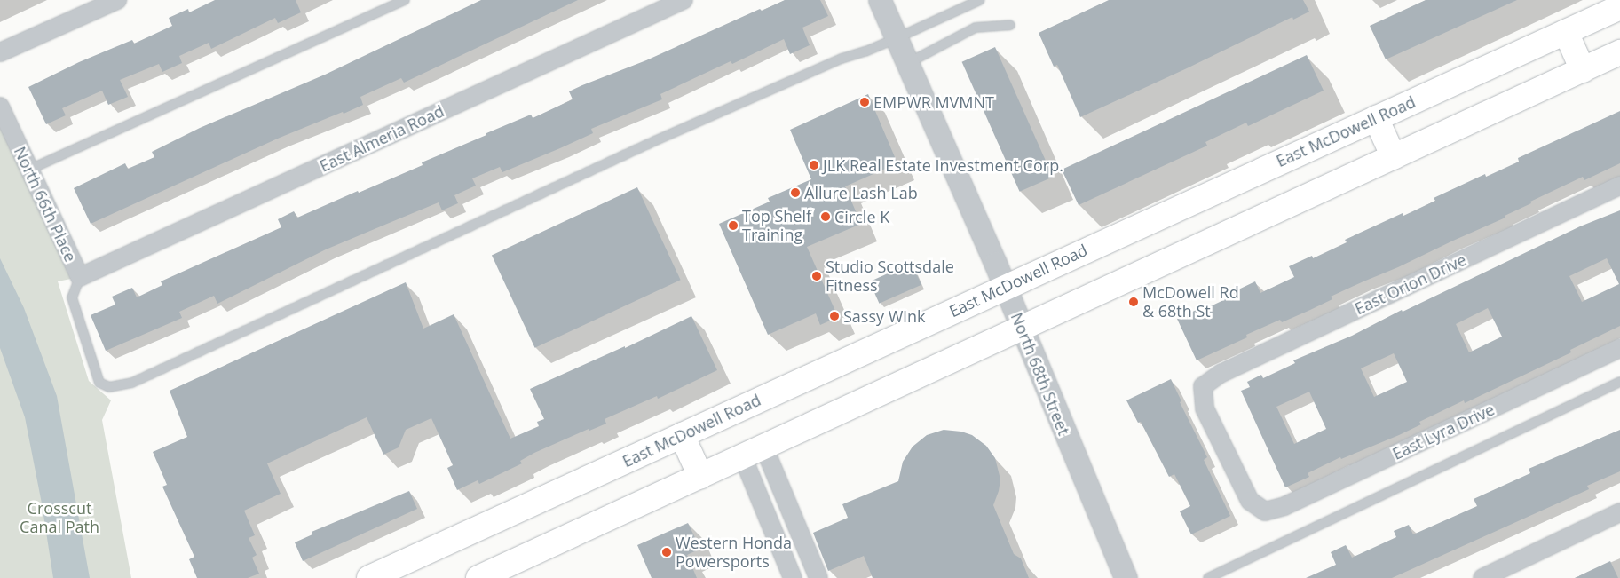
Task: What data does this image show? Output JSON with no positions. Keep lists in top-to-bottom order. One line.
{"streets":{"main road":["East McDowell Road"],"street":["East Almeria Road","North 66th Place","East Orion Drive","North 68th Street","East Lyra Drive"]},"crossings":[["East McDowell Road","North 68th Street"],["East Almeria Road","North 66th Place"],["East Orion Drive","East Lyra Drive"]],"parks":["Crosscut Canal Path"],"places":["EMPWR MVMNT","JLK Real Estate Investment Corp.","Allure Lash Lab","Circle K","Top Shelf Training","Studio Scottsdale Fitness","McDowell Rd & 68th St","Sassy Wink","Western Honda Powersports"]}
